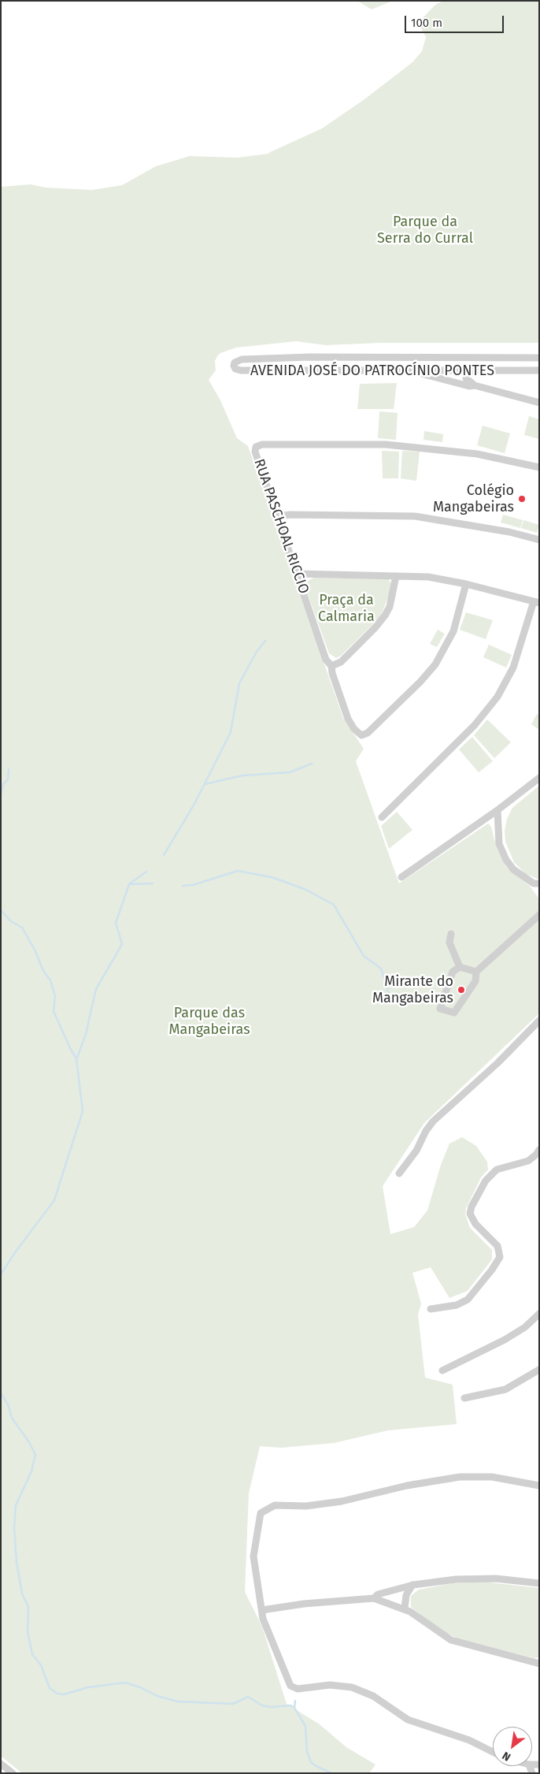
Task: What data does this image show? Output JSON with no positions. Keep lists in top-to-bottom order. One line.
{"streets":{"street":["AVENIDA JOSÉ DO PATROCÍNIO PONTES","RUA PASCHOAL RICCIO"]},"parks":["Parque da Serra do Curral","Praça da Calmaria","Parque das Mangabeiras"],"places":["Colégio Mangabeiras","Mirante do Mangabeiras"],"scale_bar":"100 m","north":"bottom left"}
